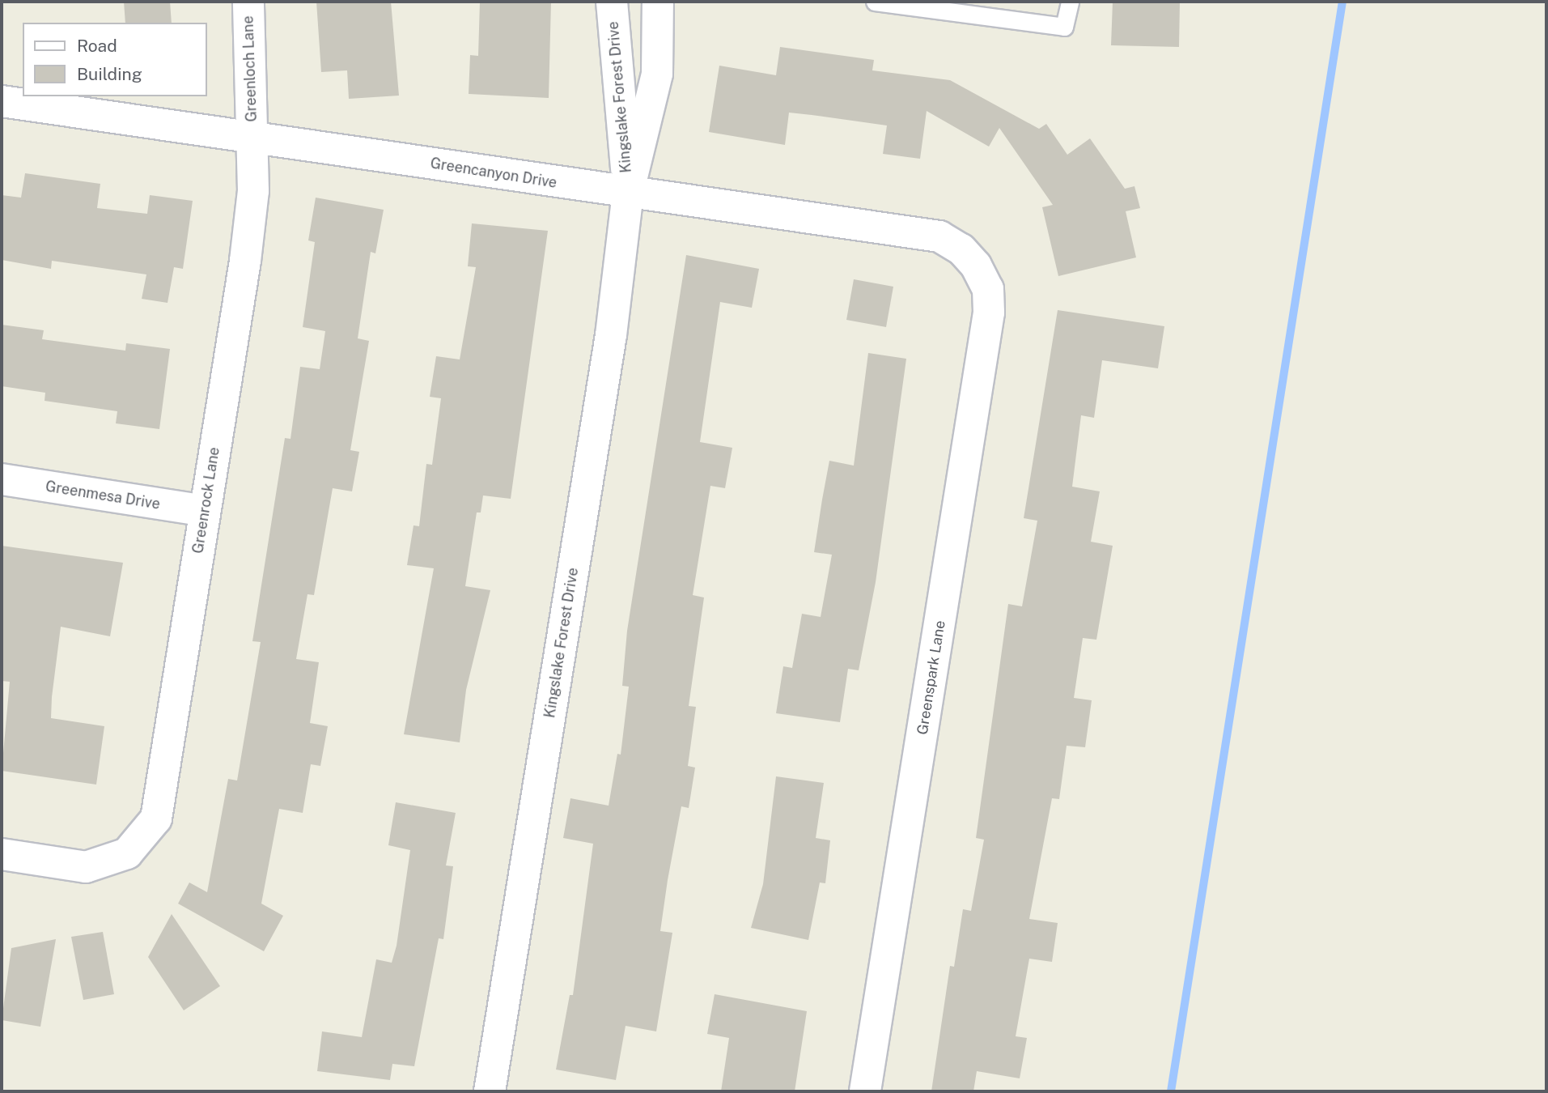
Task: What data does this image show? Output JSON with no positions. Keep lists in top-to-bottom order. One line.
{"streets":{"street":["Greenloch Lane","Kingslake Forest Drive","Greencanyon Drive","Greenmesa Drive","Greenrock Lane","Greenspark Lane"]},"crossings":[["Greenloch Lane","Greencanyon Drive"],["Greenloch Lane","Greenrock Lane"],["Kingslake Forest Drive","Greencanyon Drive"],["Greencanyon Drive","Greenrock Lane"],["Greencanyon Drive","Greenspark Lane"],["Greenmesa Drive","Greenrock Lane"]],"legend":["Road","Building"]}
